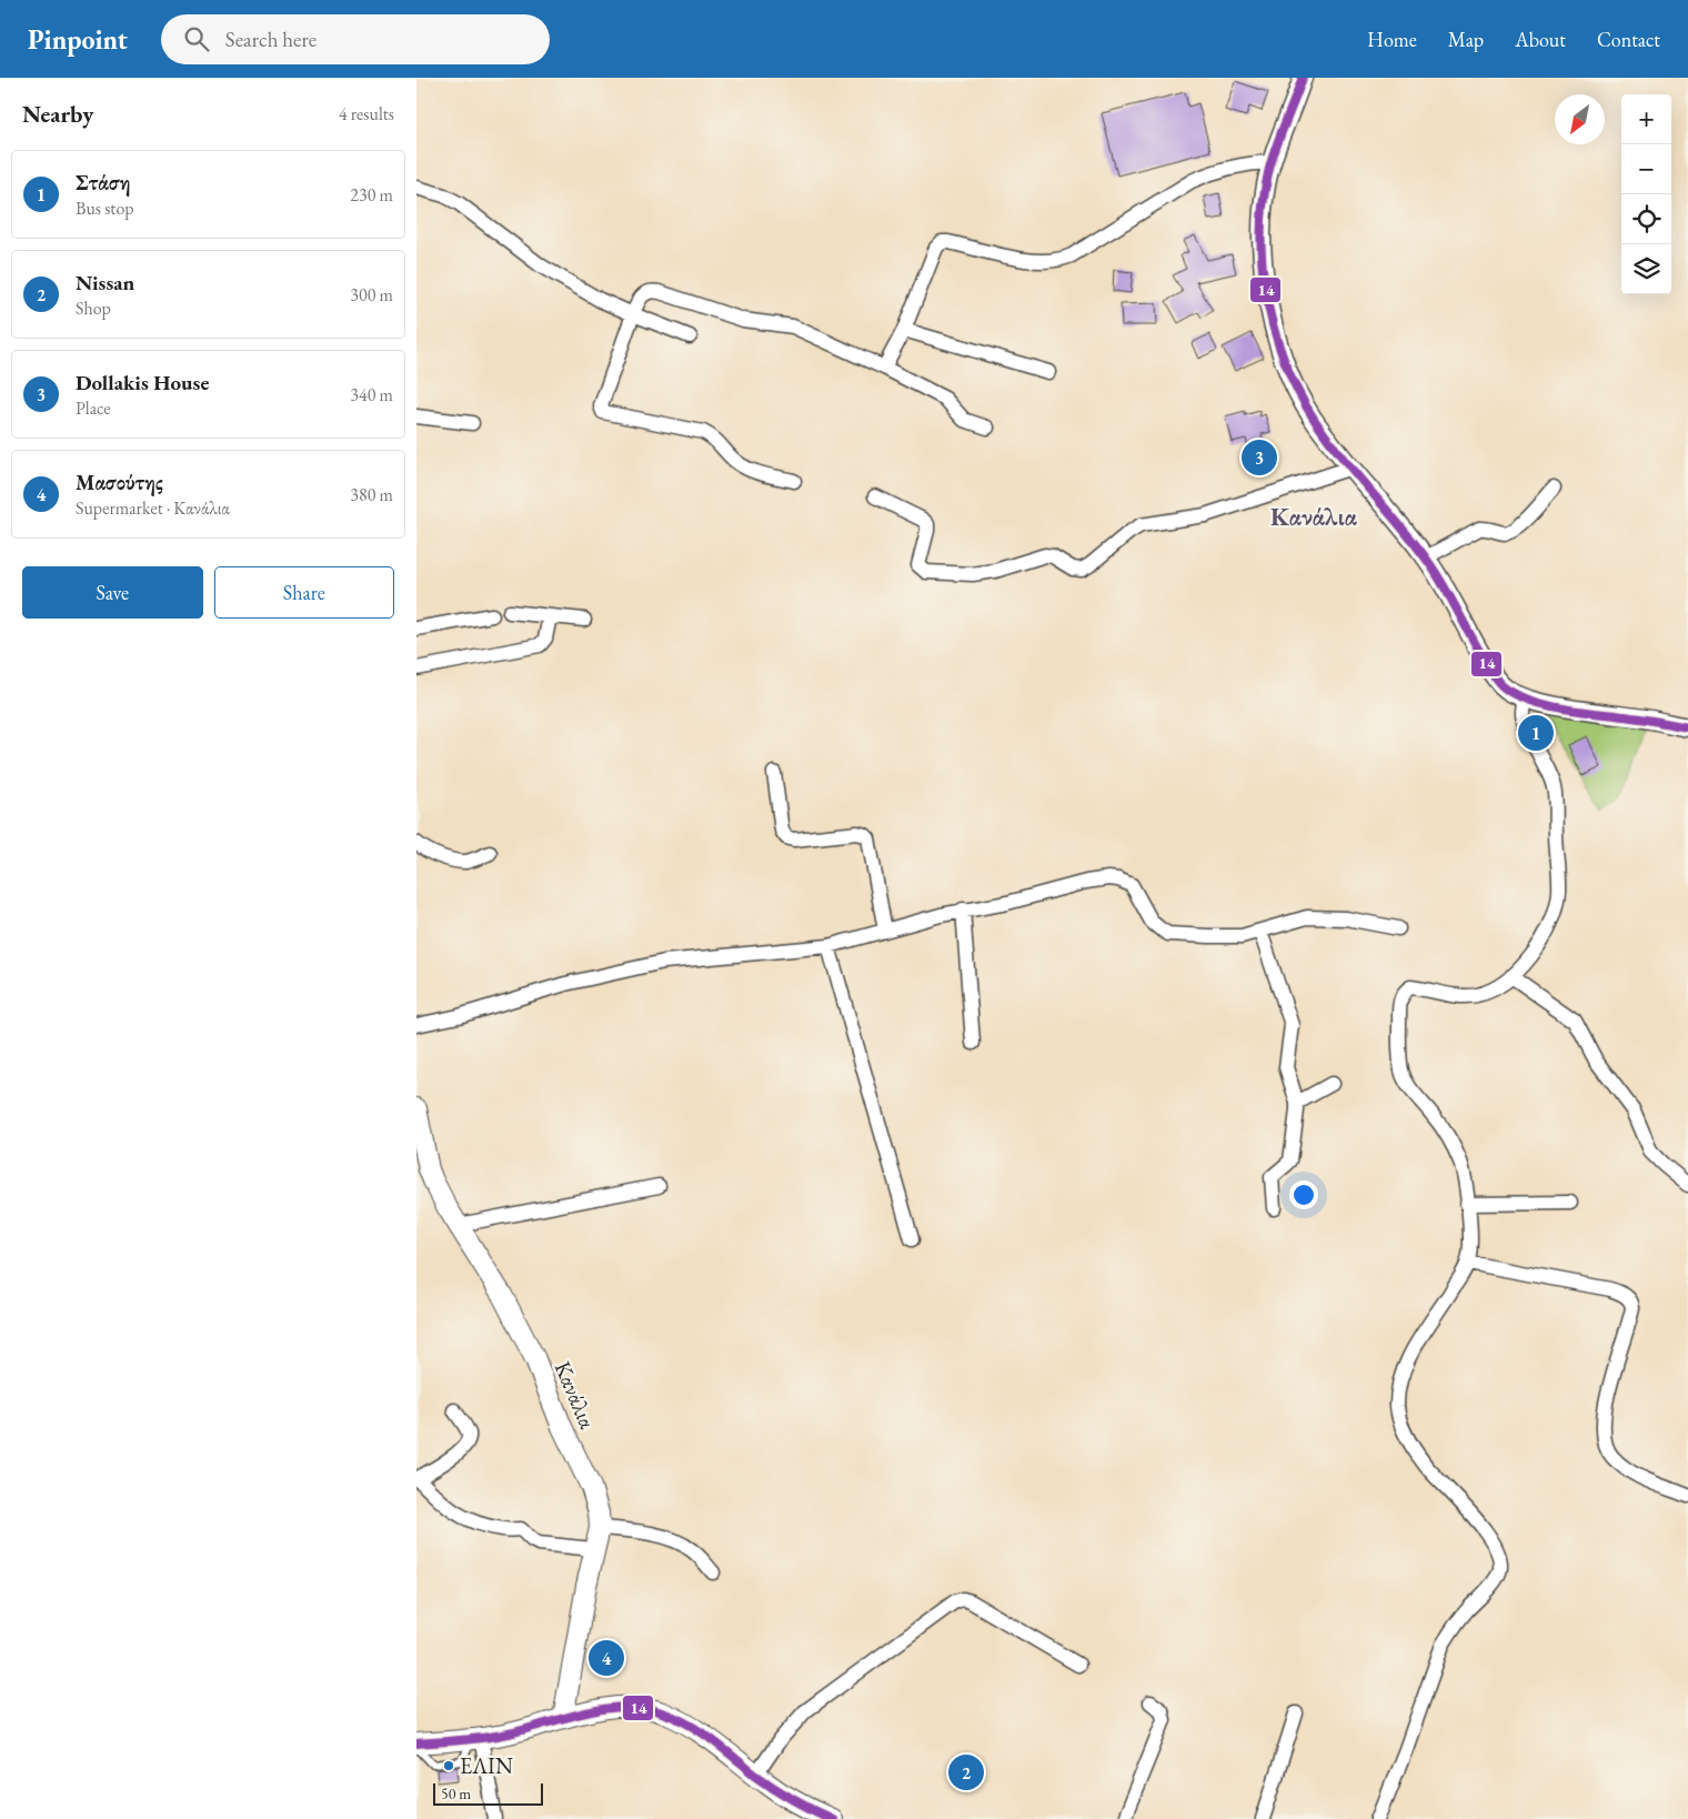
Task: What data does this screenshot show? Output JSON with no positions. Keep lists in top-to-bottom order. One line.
{"streets":{"main road":["Κανάλια"]},"districts":["Κανάλια"],"places":["ΕΛΙΝ"],"lines":["transit line 14"],"scale_bar":"50 m","north":"bottom left","page":{"header":"Pinpoint","search":"Search here","nav":["Home","Map","About","Contact"],"heading":["Nearby","4 results"],"map_buttons":["+","−"],"list":[{"mark":"1","name":"Στάση","note":"Bus stop","value":"230 m"},{"mark":"2","name":"Nissan","note":"Shop","value":"300 m"},{"mark":"3","name":"Dollakis House","note":"Place","value":"340 m"},{"mark":"4","name":"Μασούτης","note":"Supermarket · Κανάλια","value":"380 m"}],"pins":["3","1","4","2"],"buttons":["Save","Share"],"scale":"50 m"}}
